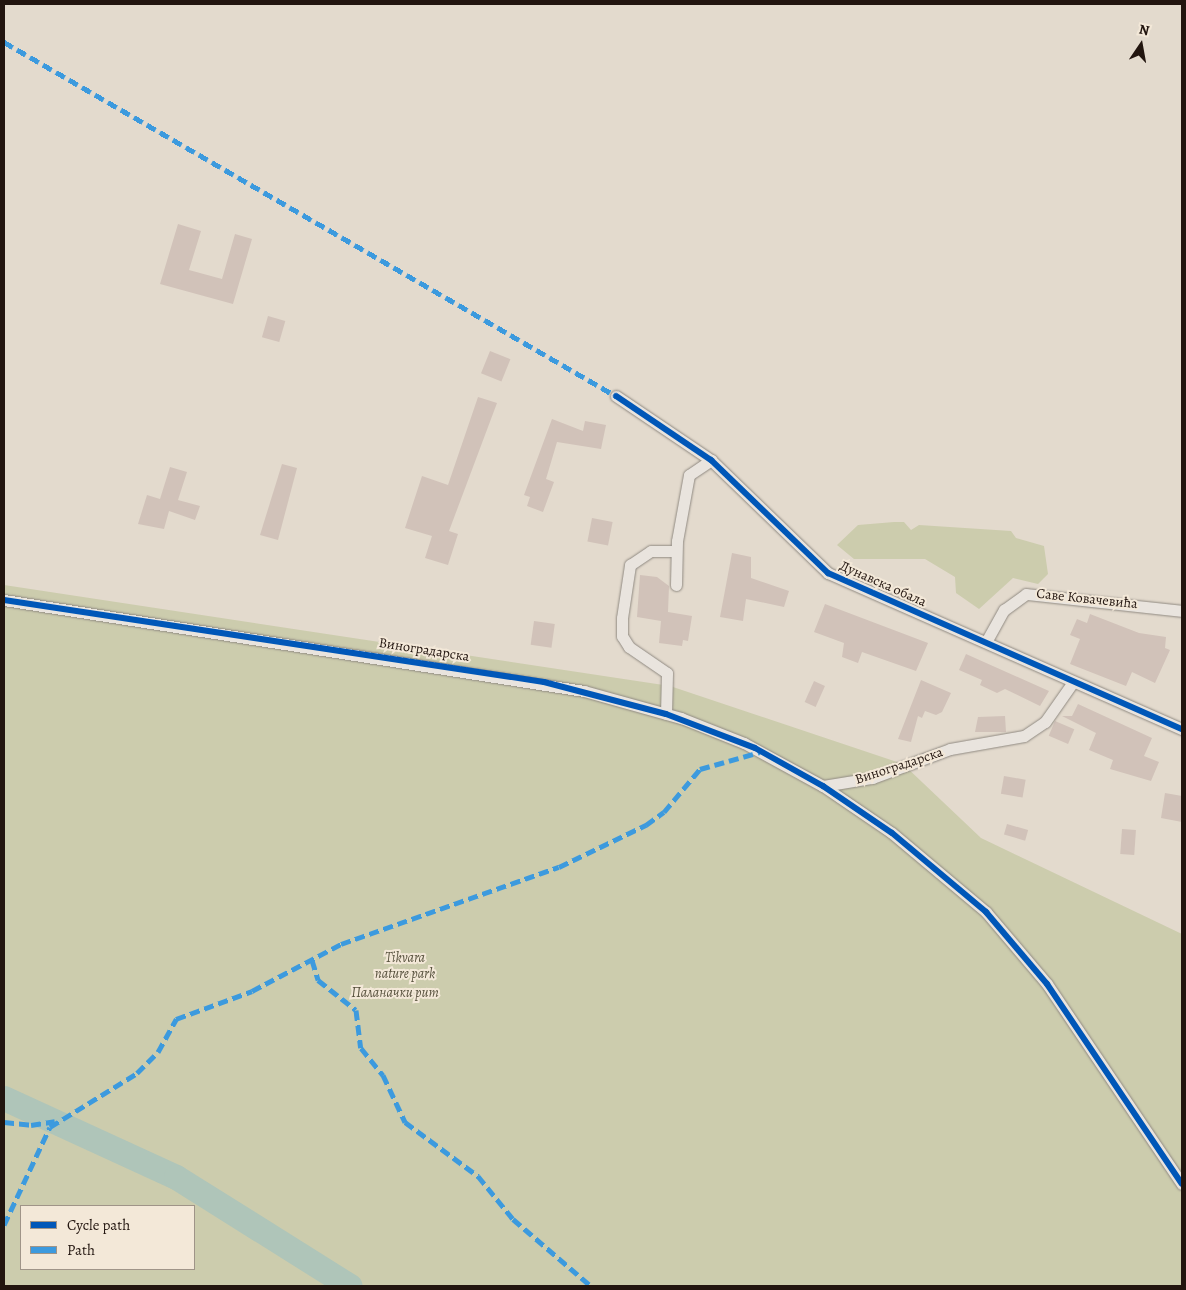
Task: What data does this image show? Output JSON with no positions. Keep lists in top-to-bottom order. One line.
{"streets":{"street":["Дунавска обала","Саве Ковачевића","Виноградарска"]},"crossings":[["Дунавска обала","Саве Ковачевића"],["Дунавска обала","Виноградарска"]],"parks":["Tikvara nature park","Паланачки рит"],"legend":["Cycle path","Path"],"north":"top"}
